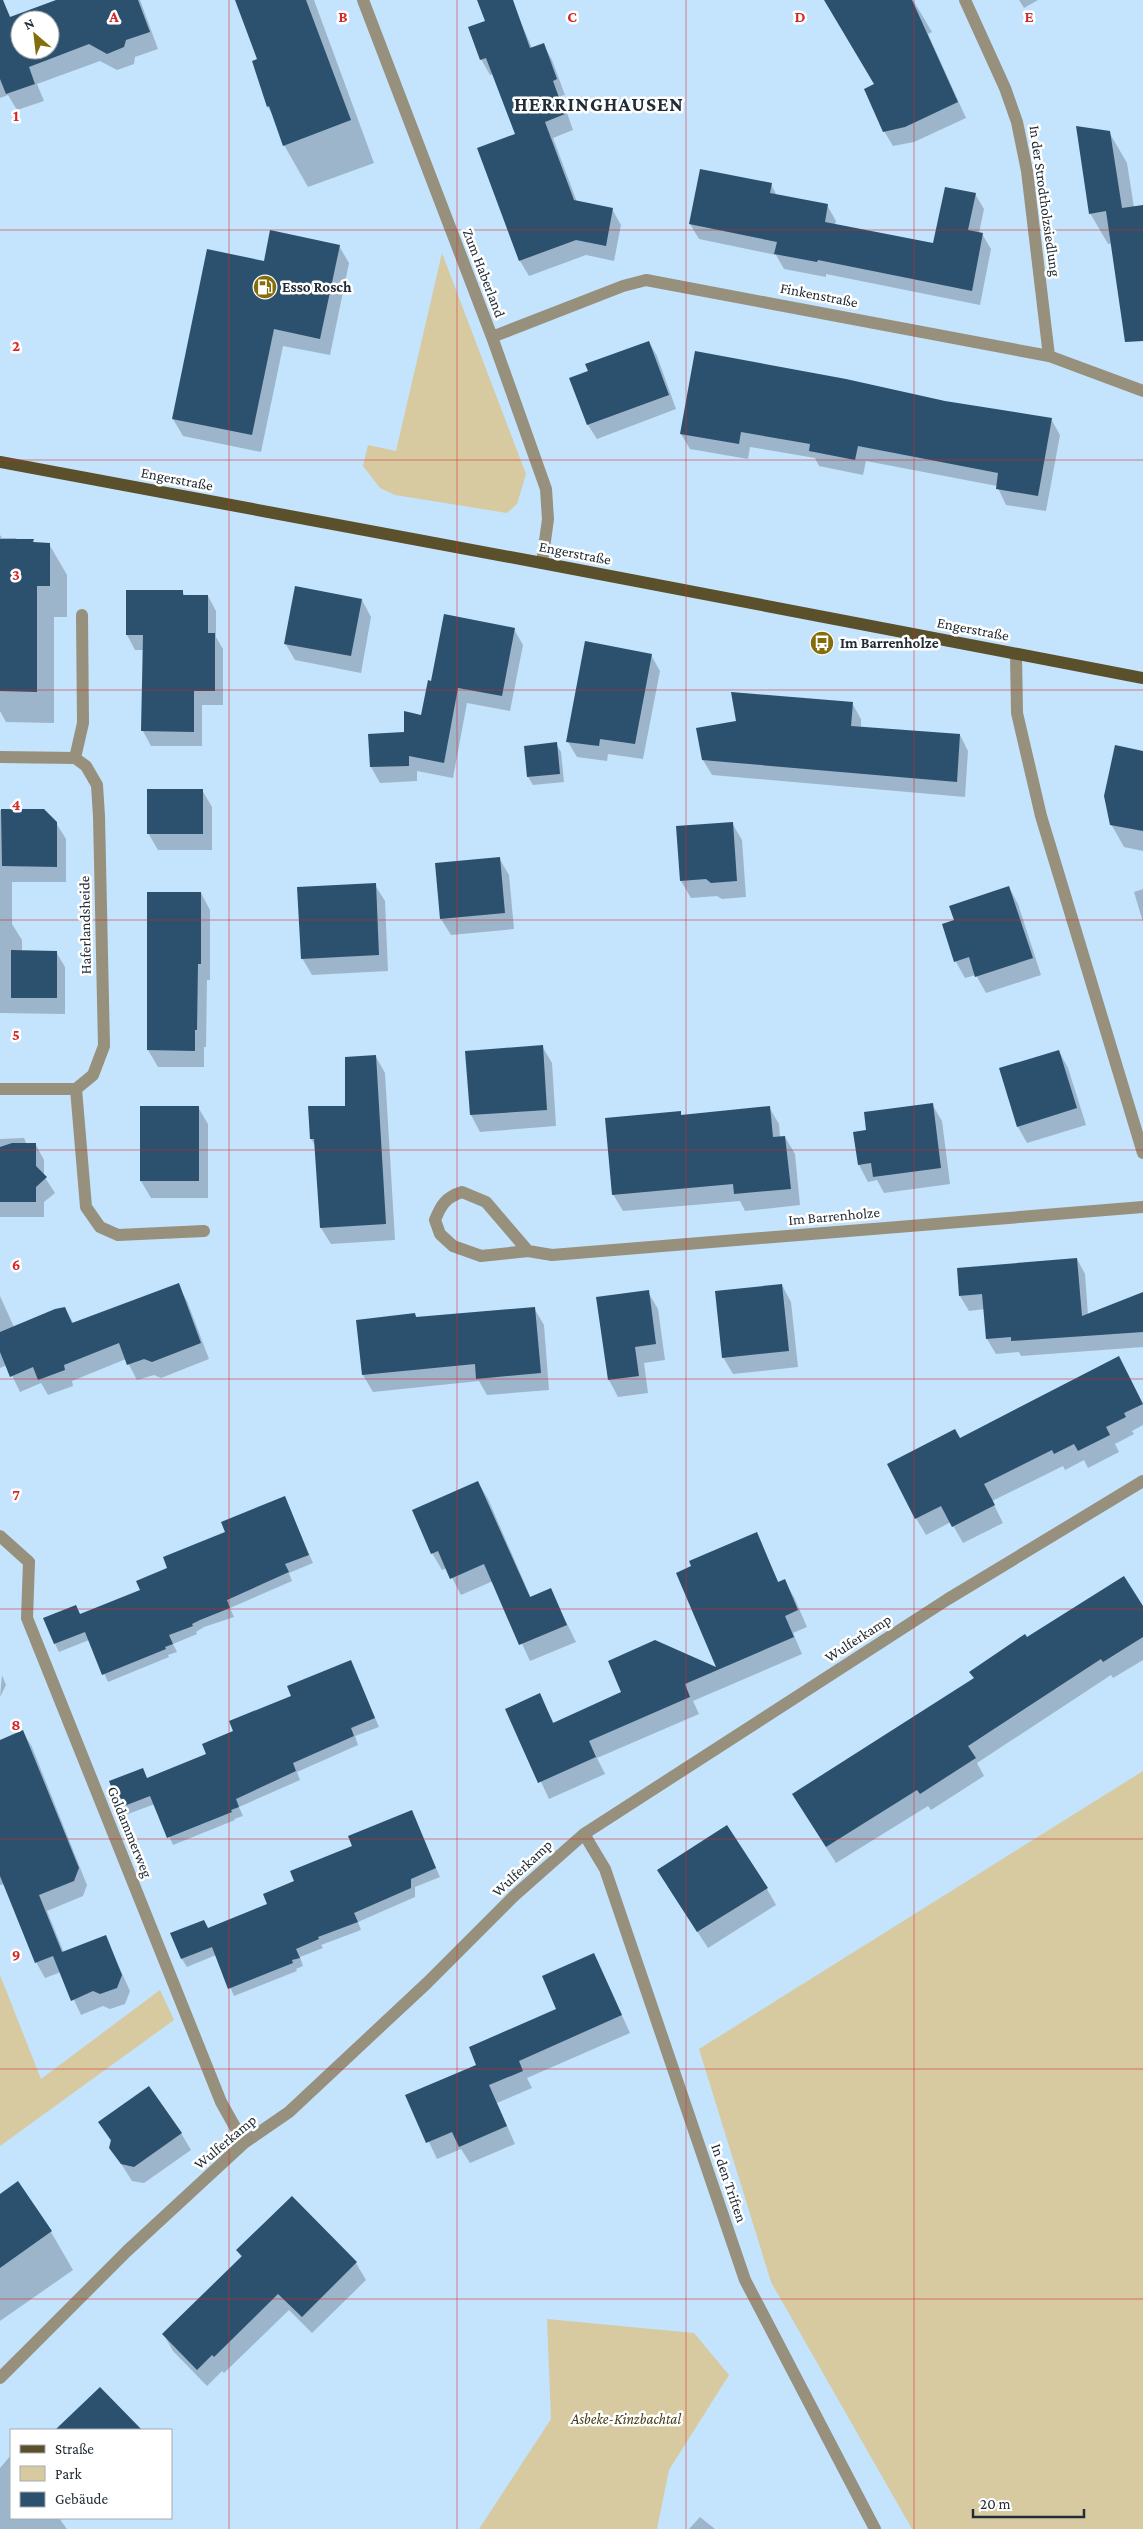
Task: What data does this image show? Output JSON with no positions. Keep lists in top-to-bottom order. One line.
{"streets":{"main road":["Engerstraße"],"street":["In der Strodtholzsiedlung","Zum Haberland","Finkenstraße","Haferlandsheide","Im Barrenholze","Wulferkamp","Goldammerweg","In den Triften"]},"crossings":[["In der Strodtholzsiedlung","Finkenstraße"],["Zum Haberland","Finkenstraße"],["Zum Haberland","Engerstraße"],["Wulferkamp","Goldammerweg"],["Wulferkamp","In den Triften"]],"districts":["HERRINGHAUSEN"],"parks":["Asbeke-Kinzbachtal"],"places":{"fuel station":["Esso Rosch"],"bus stop":["Im Barrenholze"]},"legend":["Straße","Park","Gebäude"],"scale_bar":"20 m","north":"top left","grid":{"columns":["A","B","C","D","E"],"rows":["1","2","3","4","5","6","7","8","9"]}}
